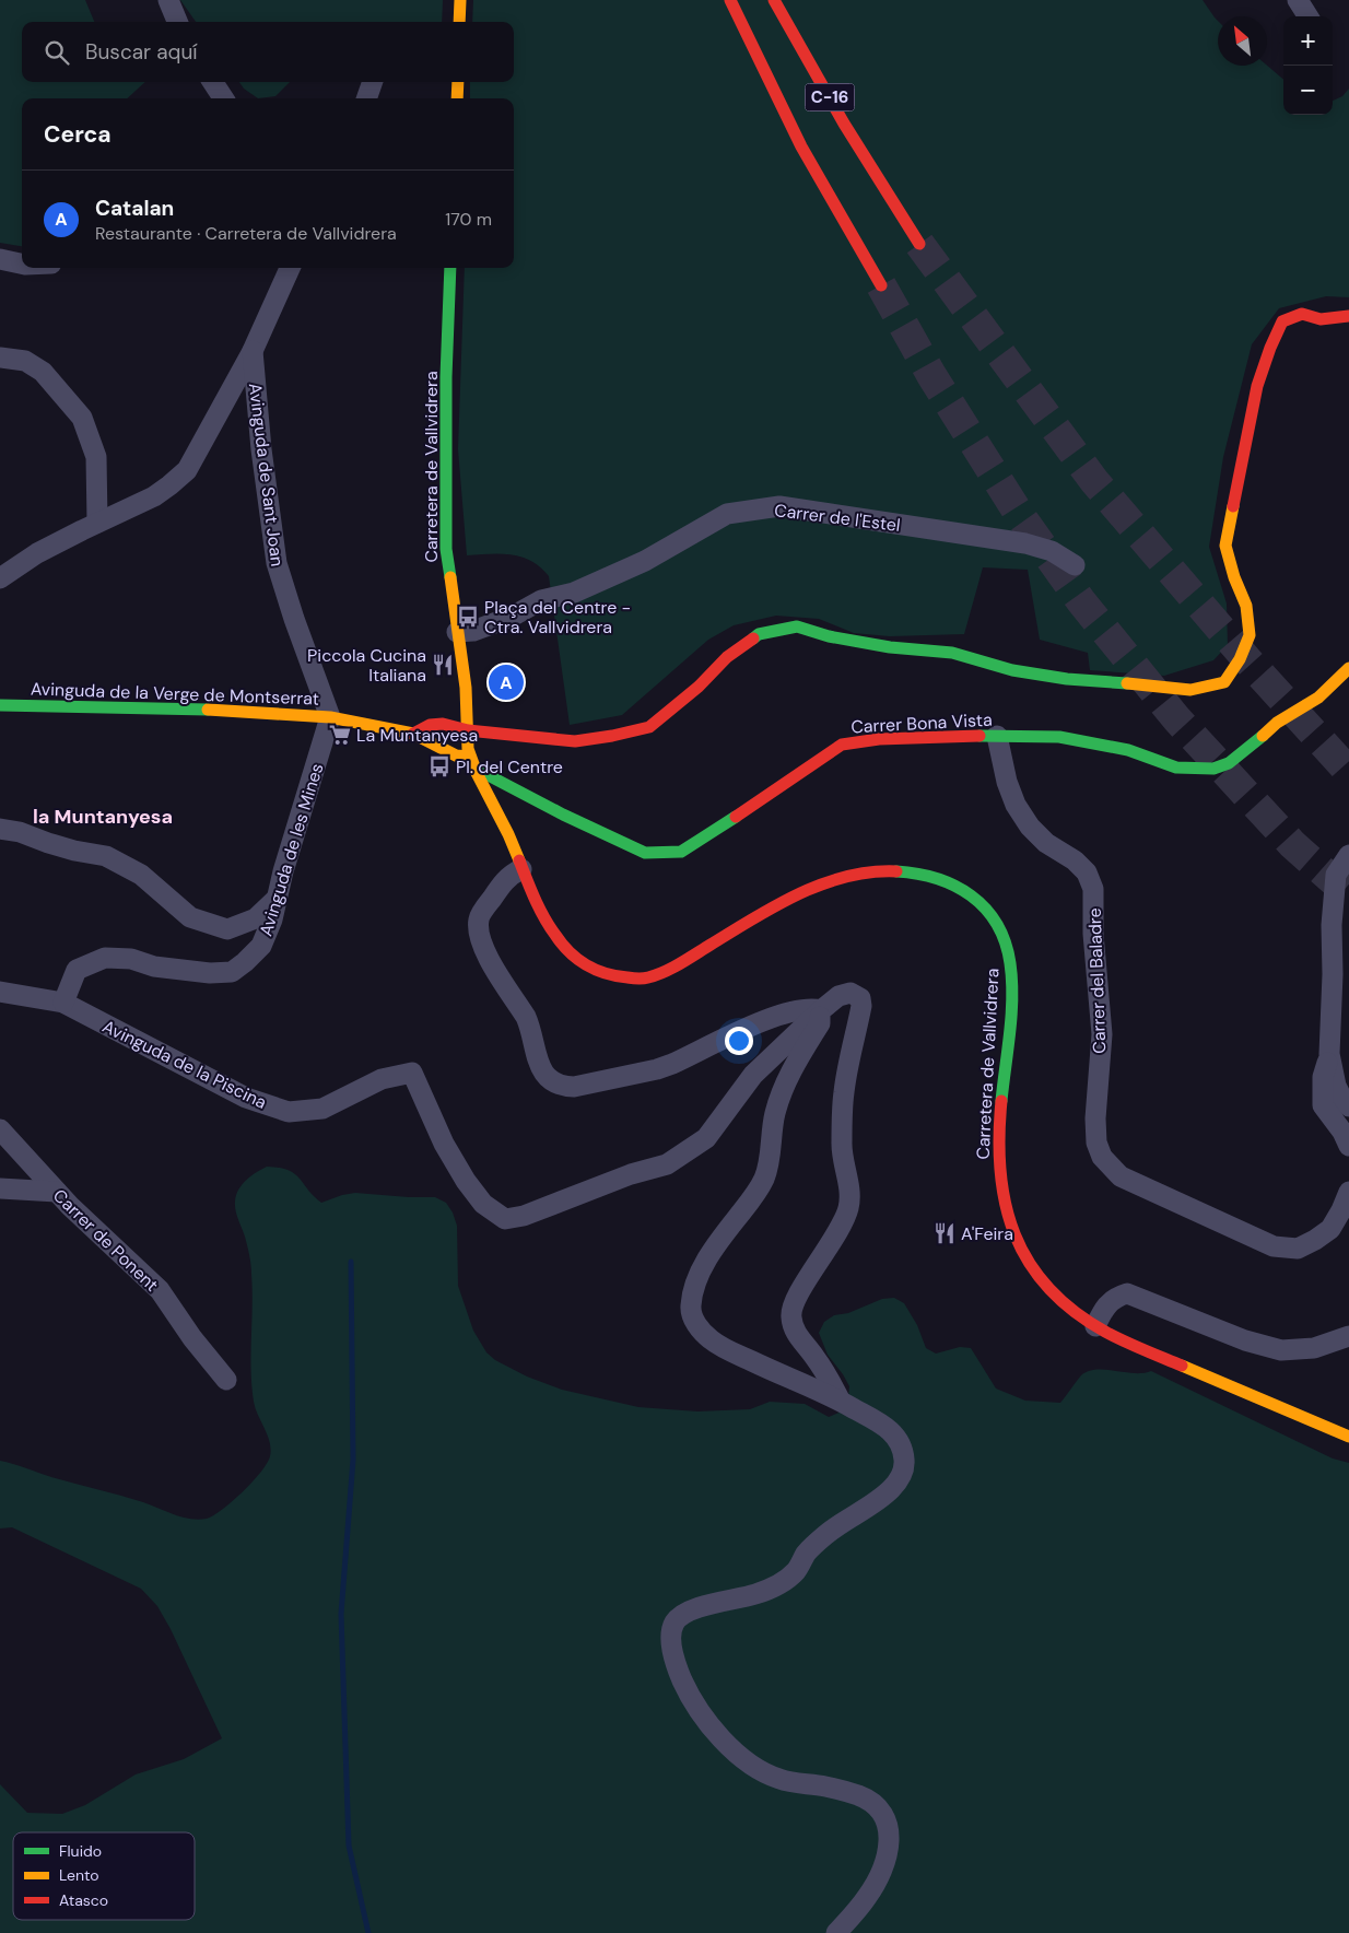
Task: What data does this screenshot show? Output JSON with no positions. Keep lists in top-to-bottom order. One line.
{"streets":{"main road":["C-16","Carretera de Vallvidrera","Avinguda de la Verge de Montserrat","Carrer Bona Vista"],"street":["Avinguda de Sant Joan","Carrer de l'Estel","Avinguda de les Mines","Carrer del Baladre","Avinguda de la Piscina","Carrer de Ponent"]},"crossings":[["Carretera de Vallvidrera","Carrer de l'Estel"],["Carretera de Vallvidrera","Carrer Bona Vista"],["Avinguda de Sant Joan","Avinguda de la Verge de Montserrat"],["Avinguda de Sant Joan","Avinguda de les Mines"],["Avinguda de la Verge de Montserrat","Avinguda de les Mines"],["Carrer Bona Vista","Carrer del Baladre"],["Avinguda de les Mines","Avinguda de la Piscina"]],"districts":["la Muntanyesa"],"places":{"bus stop":["Plaça del Centre - Ctra. Vallvidrera","Pl. del Centre"],"restaurant":["Piccola Cucina Italiana","A'Feira"],"supermarket":["La Muntanyesa"]},"legend":["Fluido","Lento","Atasco"],"north":"top left","page":{"map_buttons":["+","−"],"search":"Buscar aquí","heading":"Cerca","list":[{"mark":"A","name":"Catalan","note":"Restaurante · Carretera de Vallvidrera","value":"170 m"}],"pins":"A"}}
